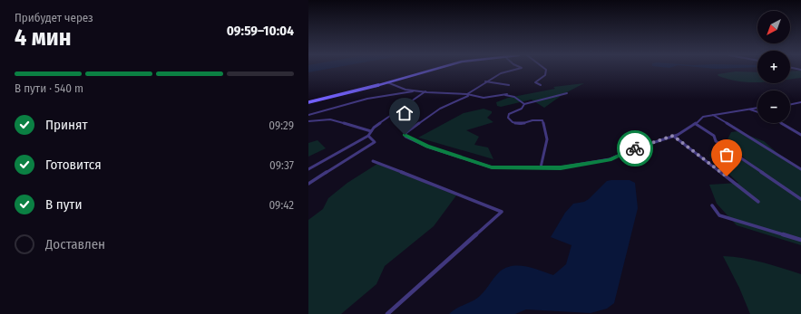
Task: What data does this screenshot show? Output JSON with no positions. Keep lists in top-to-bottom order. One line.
{"north":"bottom left","page":{"heading":["4 мин","Прибудет через","09:59–10:04"],"map_buttons":["+","−"],"bar":"В пути · 540 m","list":[["Принят","09:29"],["Готовится","09:37"],["В пути","09:42"],"Доставлен"]}}
